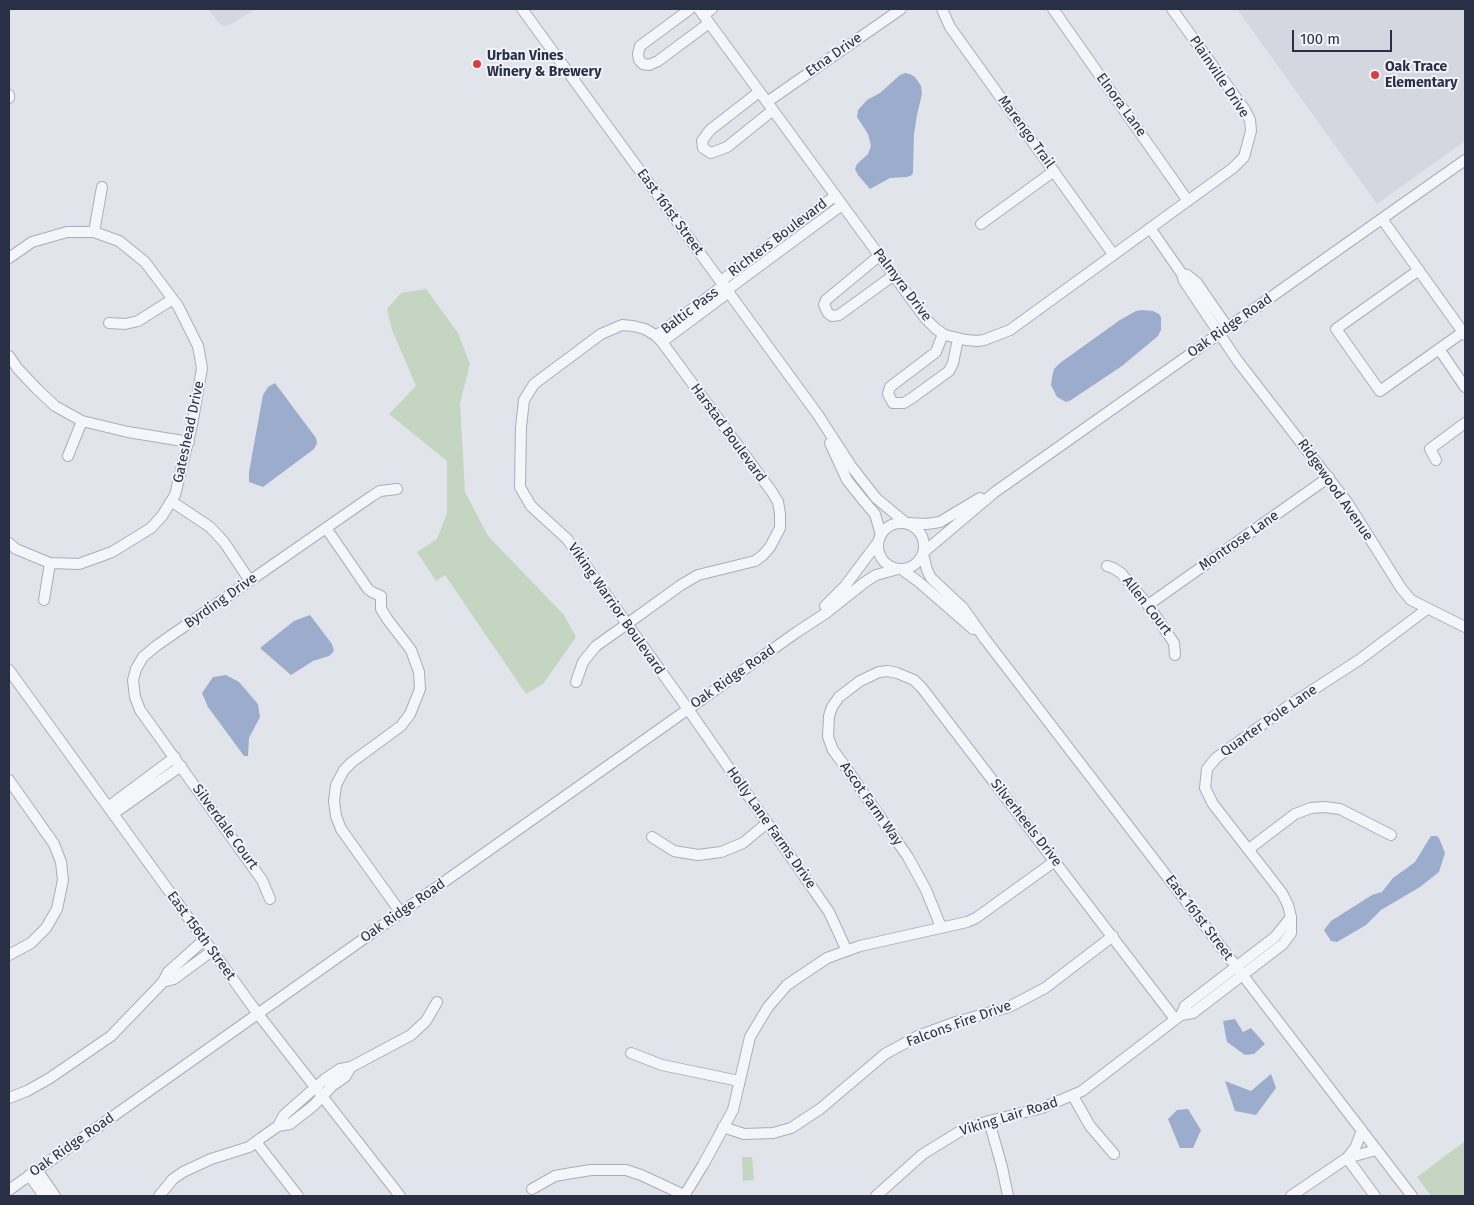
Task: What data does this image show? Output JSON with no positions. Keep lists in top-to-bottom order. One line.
{"streets":{"street":["Etna Drive","Plainville Drive","Elnora Lane","Marengo Trail","East 161st Street","Richters Boulevard","Palmyra Drive","Baltic Pass","Oak Ridge Road","Gateshead Drive","Harstad Boulevard","Ridgewood Avenue","Montrose Lane","Byrding Drive","Allen Court","Viking Warrior Boulevard","Quarter Pole Lane","Ascot Farm Way","Silverheels Drive","Silverdale Court","Holly Lane Farms Drive","East 156th Street","Falcons Fire Drive","Viking Lair Road"]},"crossings":[["Etna Drive","Palmyra Drive"],["Plainville Drive","Palmyra Drive"],["Elnora Lane","Palmyra Drive"],["Marengo Trail","Palmyra Drive"],["East 161st Street","Richters Boulevard"],["East 161st Street","Baltic Pass"],["East 161st Street","Oak Ridge Road"],["East 161st Street","Viking Lair Road"],["Richters Boulevard","Palmyra Drive"],["Richters Boulevard","Baltic Pass"],["Baltic Pass","Harstad Boulevard"],["Baltic Pass","Viking Warrior Boulevard"],["Oak Ridge Road","Ridgewood Avenue"],["Oak Ridge Road","Viking Warrior Boulevard"],["Oak Ridge Road","Holly Lane Farms Drive"],["Oak Ridge Road","East 156th Street"],["Harstad Boulevard","Viking Warrior Boulevard"],["Ridgewood Avenue","Montrose Lane"],["Ridgewood Avenue","Quarter Pole Lane"],["Montrose Lane","Allen Court"],["Byrding Drive","Silverdale Court"],["Viking Warrior Boulevard","Holly Lane Farms Drive"],["Ascot Farm Way","Silverheels Drive"],["Silverheels Drive","Falcons Fire Drive"],["Silverheels Drive","Viking Lair Road"]],"places":["Urban Vines Winery & Brewery","Oak Trace Elementary"],"scale_bar":"100 m"}
